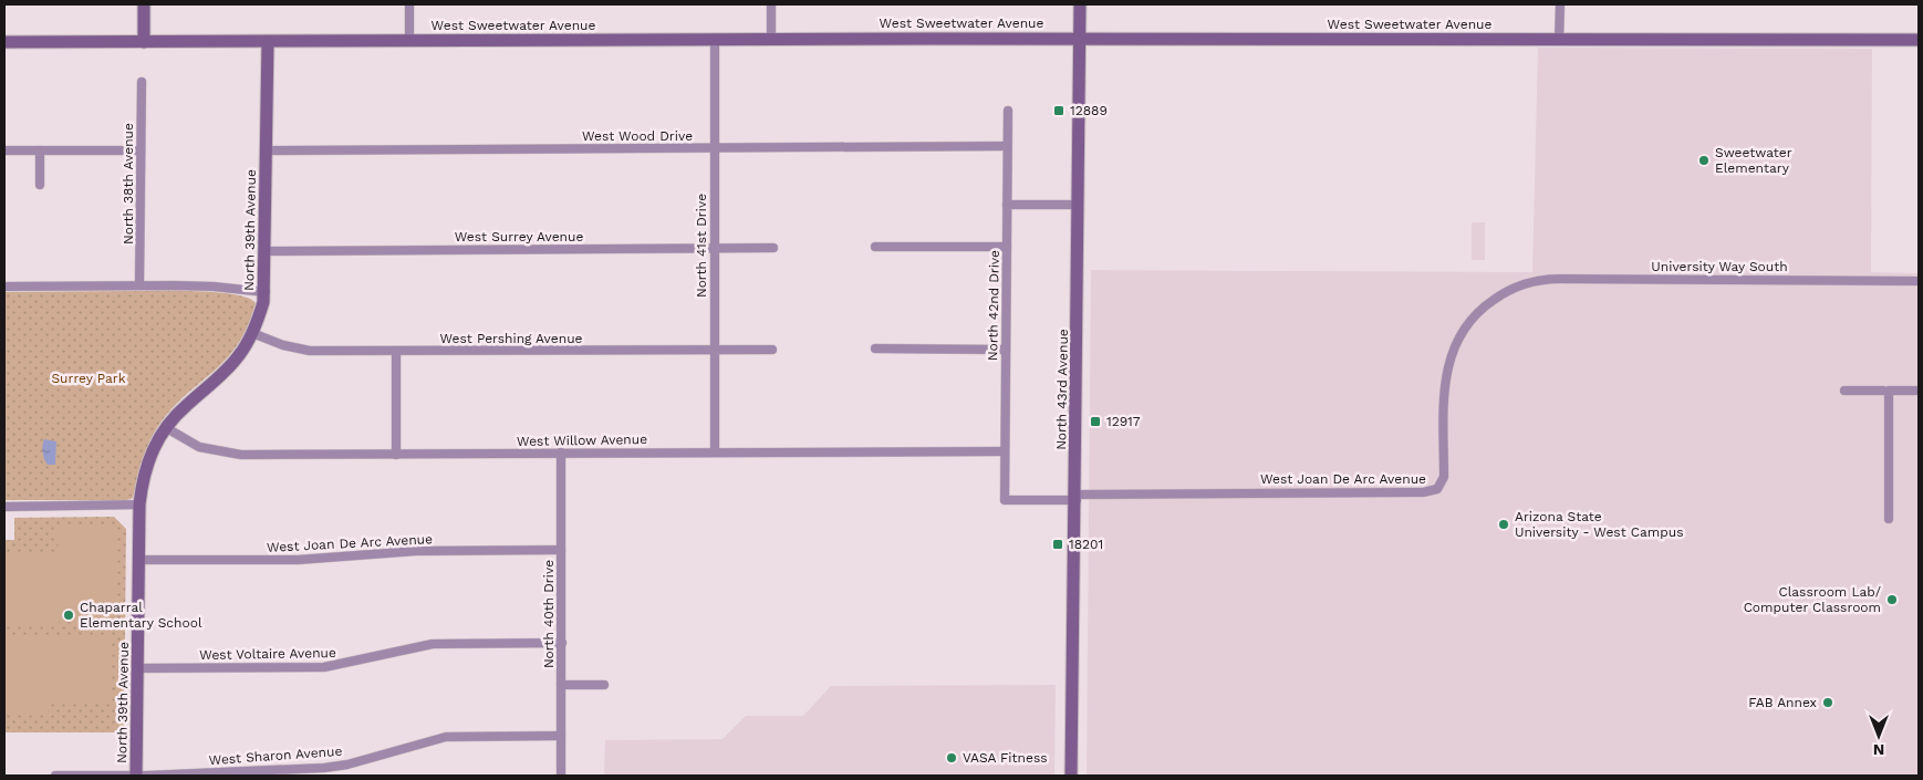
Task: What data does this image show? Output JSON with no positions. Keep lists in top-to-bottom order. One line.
{"streets":{"street":["West Sweetwater Avenue","West Wood Drive","North 38th Avenue","North 39th Avenue","West Surrey Avenue","North 41st Drive","University Way South","North 42nd Drive","West Pershing Avenue","North 43rd Avenue","West Willow Avenue","West Joan De Arc Avenue","North 40th Drive","West Voltaire Avenue","West Sharon Avenue"]},"crossings":[["West Sweetwater Avenue","North 39th Avenue"],["West Sweetwater Avenue","North 41st Drive"],["West Sweetwater Avenue","North 43rd Avenue"],["West Wood Drive","North 39th Avenue"],["West Wood Drive","North 41st Drive"],["West Wood Drive","North 42nd Drive"],["North 39th Avenue","West Surrey Avenue"],["North 39th Avenue","West Pershing Avenue"],["North 39th Avenue","West Willow Avenue"],["North 39th Avenue","West Joan De Arc Avenue"],["North 39th Avenue","West Voltaire Avenue"],["North 39th Avenue","West Sharon Avenue"],["West Surrey Avenue","North 41st Drive"],["North 41st Drive","West Pershing Avenue"],["North 41st Drive","West Willow Avenue"],["University Way South","West Joan De Arc Avenue"],["North 42nd Drive","West Willow Avenue"],["North 42nd Drive","West Joan De Arc Avenue"],["North 43rd Avenue","West Joan De Arc Avenue"],["West Willow Avenue","North 40th Drive"],["West Joan De Arc Avenue","North 40th Drive"],["North 40th Drive","West Voltaire Avenue"],["North 40th Drive","West Sharon Avenue"]],"parks":["Surrey Park"],"places":{"transit":["12889","12917","18201"],"other":["Sweetwater Elementary","Arizona State University - West Campus","Classroom Lab/ Computer Classroom","Chaparral Elementary School","FAB Annex","VASA Fitness"]},"north":"bottom"}
